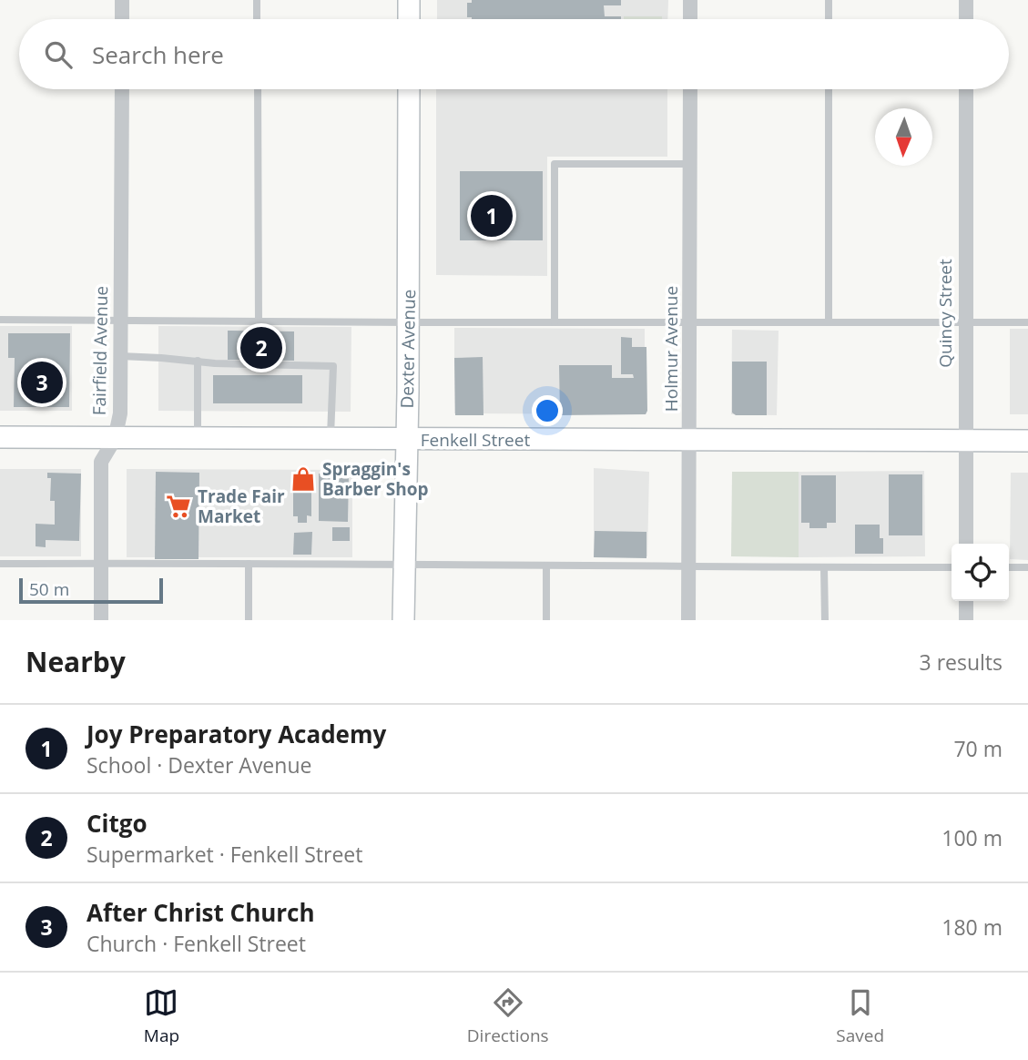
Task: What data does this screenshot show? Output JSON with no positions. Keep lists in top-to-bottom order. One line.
{"streets":{"street":["Quincy Street","Dexter Avenue","Holmur Avenue","Fairfield Avenue","Fenkell Street"]},"crossings":[["Quincy Street","Fenkell Street"],["Dexter Avenue","Fenkell Street"],["Holmur Avenue","Fenkell Street"],["Fairfield Avenue","Fenkell Street"]],"places":{"shop":["Spraggin's Barber Shop"],"supermarket":["Trade Fair Market"]},"scale_bar":"50 m","north":"bottom","page":{"search":"Search here","pins":["1","2","3"],"scale":"50 m","heading":["Nearby","3 results"],"list":[{"mark":"1","name":"Joy Preparatory Academy","note":"School · Dexter Avenue","value":"70 m"},{"mark":"2","name":"Citgo","note":"Supermarket · Fenkell Street","value":"100 m"},{"mark":"3","name":"After Christ Church","note":"Church · Fenkell Street","value":"180 m"}],"nav":["Map","Directions","Saved"]}}
